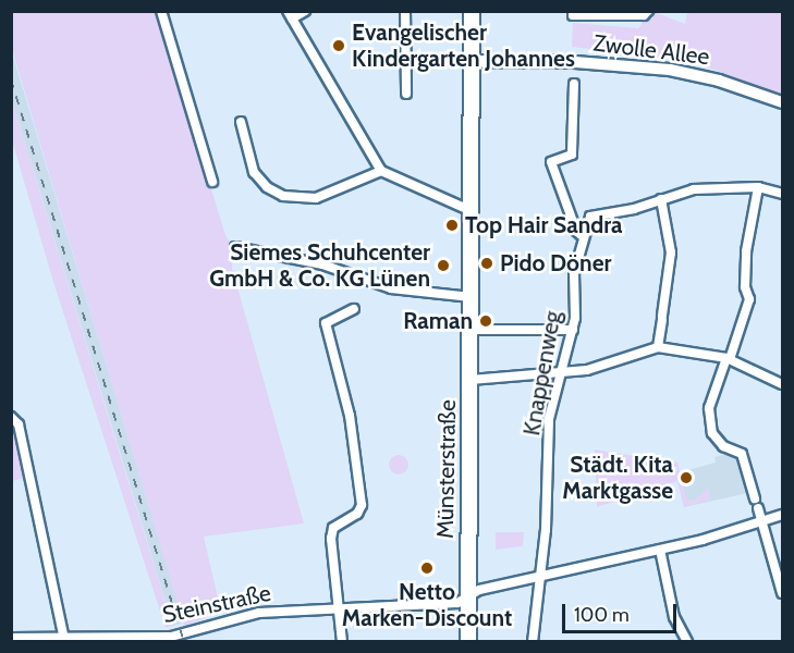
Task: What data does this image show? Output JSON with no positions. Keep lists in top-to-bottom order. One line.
{"streets":{"main road":["Münsterstraße"],"street":["Zwolle Allee","Knappenweg","Steinstraße"]},"crossings":[["Zwolle Allee","Münsterstraße"],["Knappenweg","Steinstraße"],["Münsterstraße","Steinstraße"]],"places":["Evangelischer Kindergarten Johannes","Top Hair Sandra","Pido Döner","Siemes Schuhcenter GmbH & Co. KG Lünen","Raman","Städt. Kita Marktgasse","Netto Marken-Discount"],"scale_bar":"100 m"}
